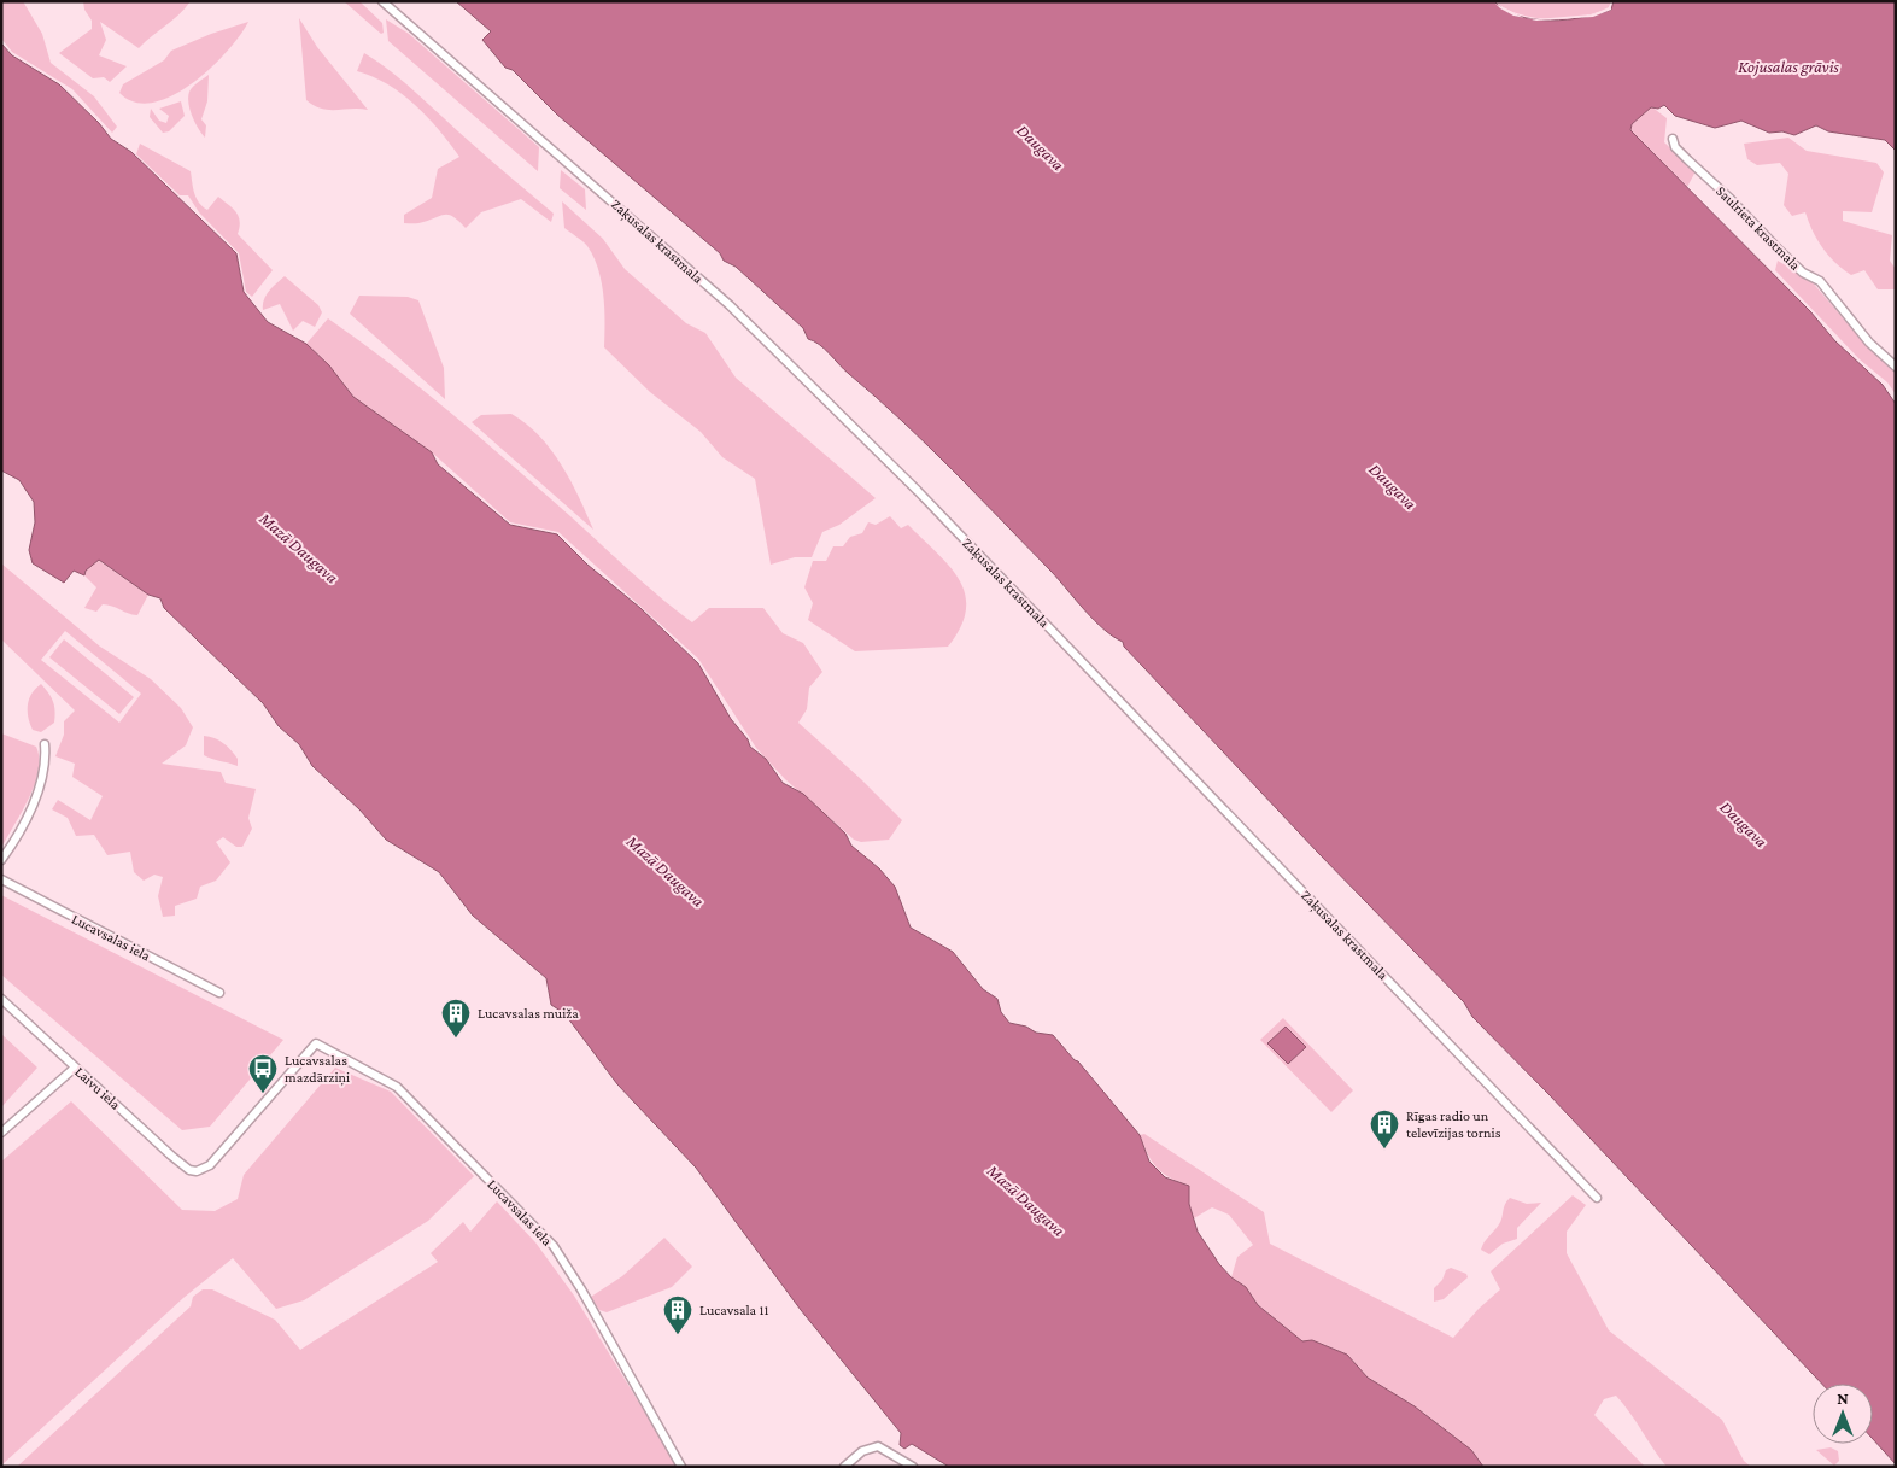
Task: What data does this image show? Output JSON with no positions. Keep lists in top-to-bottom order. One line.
{"streets":{"street":["Saulrieta krastmala","Zaķusalas krastmala","Lucavsalas iela","Laivu iela"]},"crossings":[["Lucavsalas iela","Laivu iela"]],"water":["Kojusalas grāvis","Daugava","Mazā Daugava"],"places":{"building":["Lucavsalas muiža","Rīgas radio un televīzijas tornis","Lucavsala 11"],"bus stop":["Lucavsalas mazdārziņi"]},"north":"top"}
